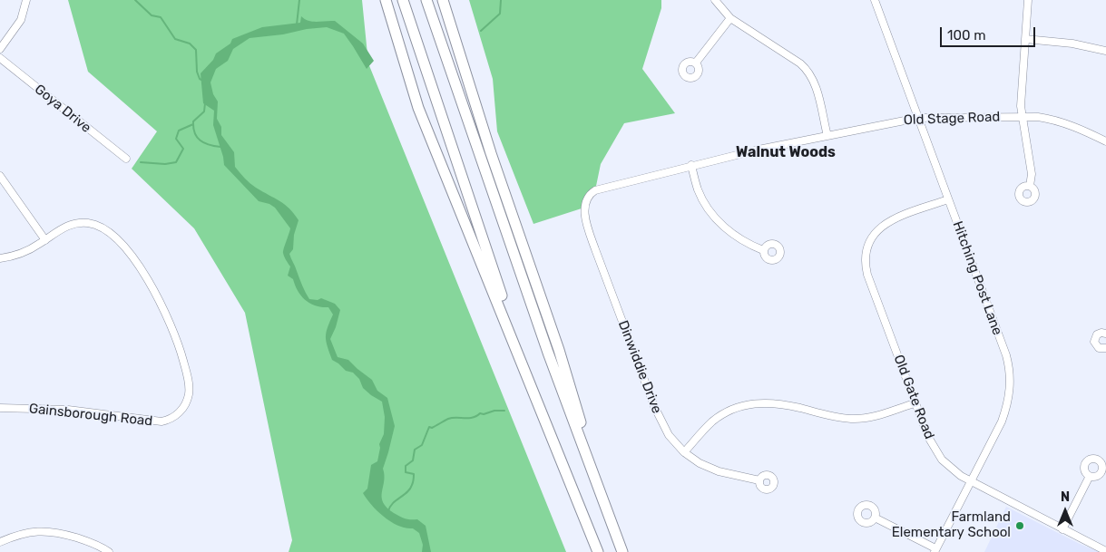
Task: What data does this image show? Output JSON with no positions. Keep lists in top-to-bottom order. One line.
{"streets":{"street":["Goya Drive","Old Stage Road","Hitching Post Lane","Dinwiddie Drive","Old Gate Road","Gainsborough Road"]},"crossings":[["Old Stage Road","Hitching Post Lane"],["Old Stage Road","Dinwiddie Drive"],["Hitching Post Lane","Old Gate Road"]],"districts":["Walnut Woods"],"places":["Farmland Elementary School"],"scale_bar":"100 m","north":"top"}
